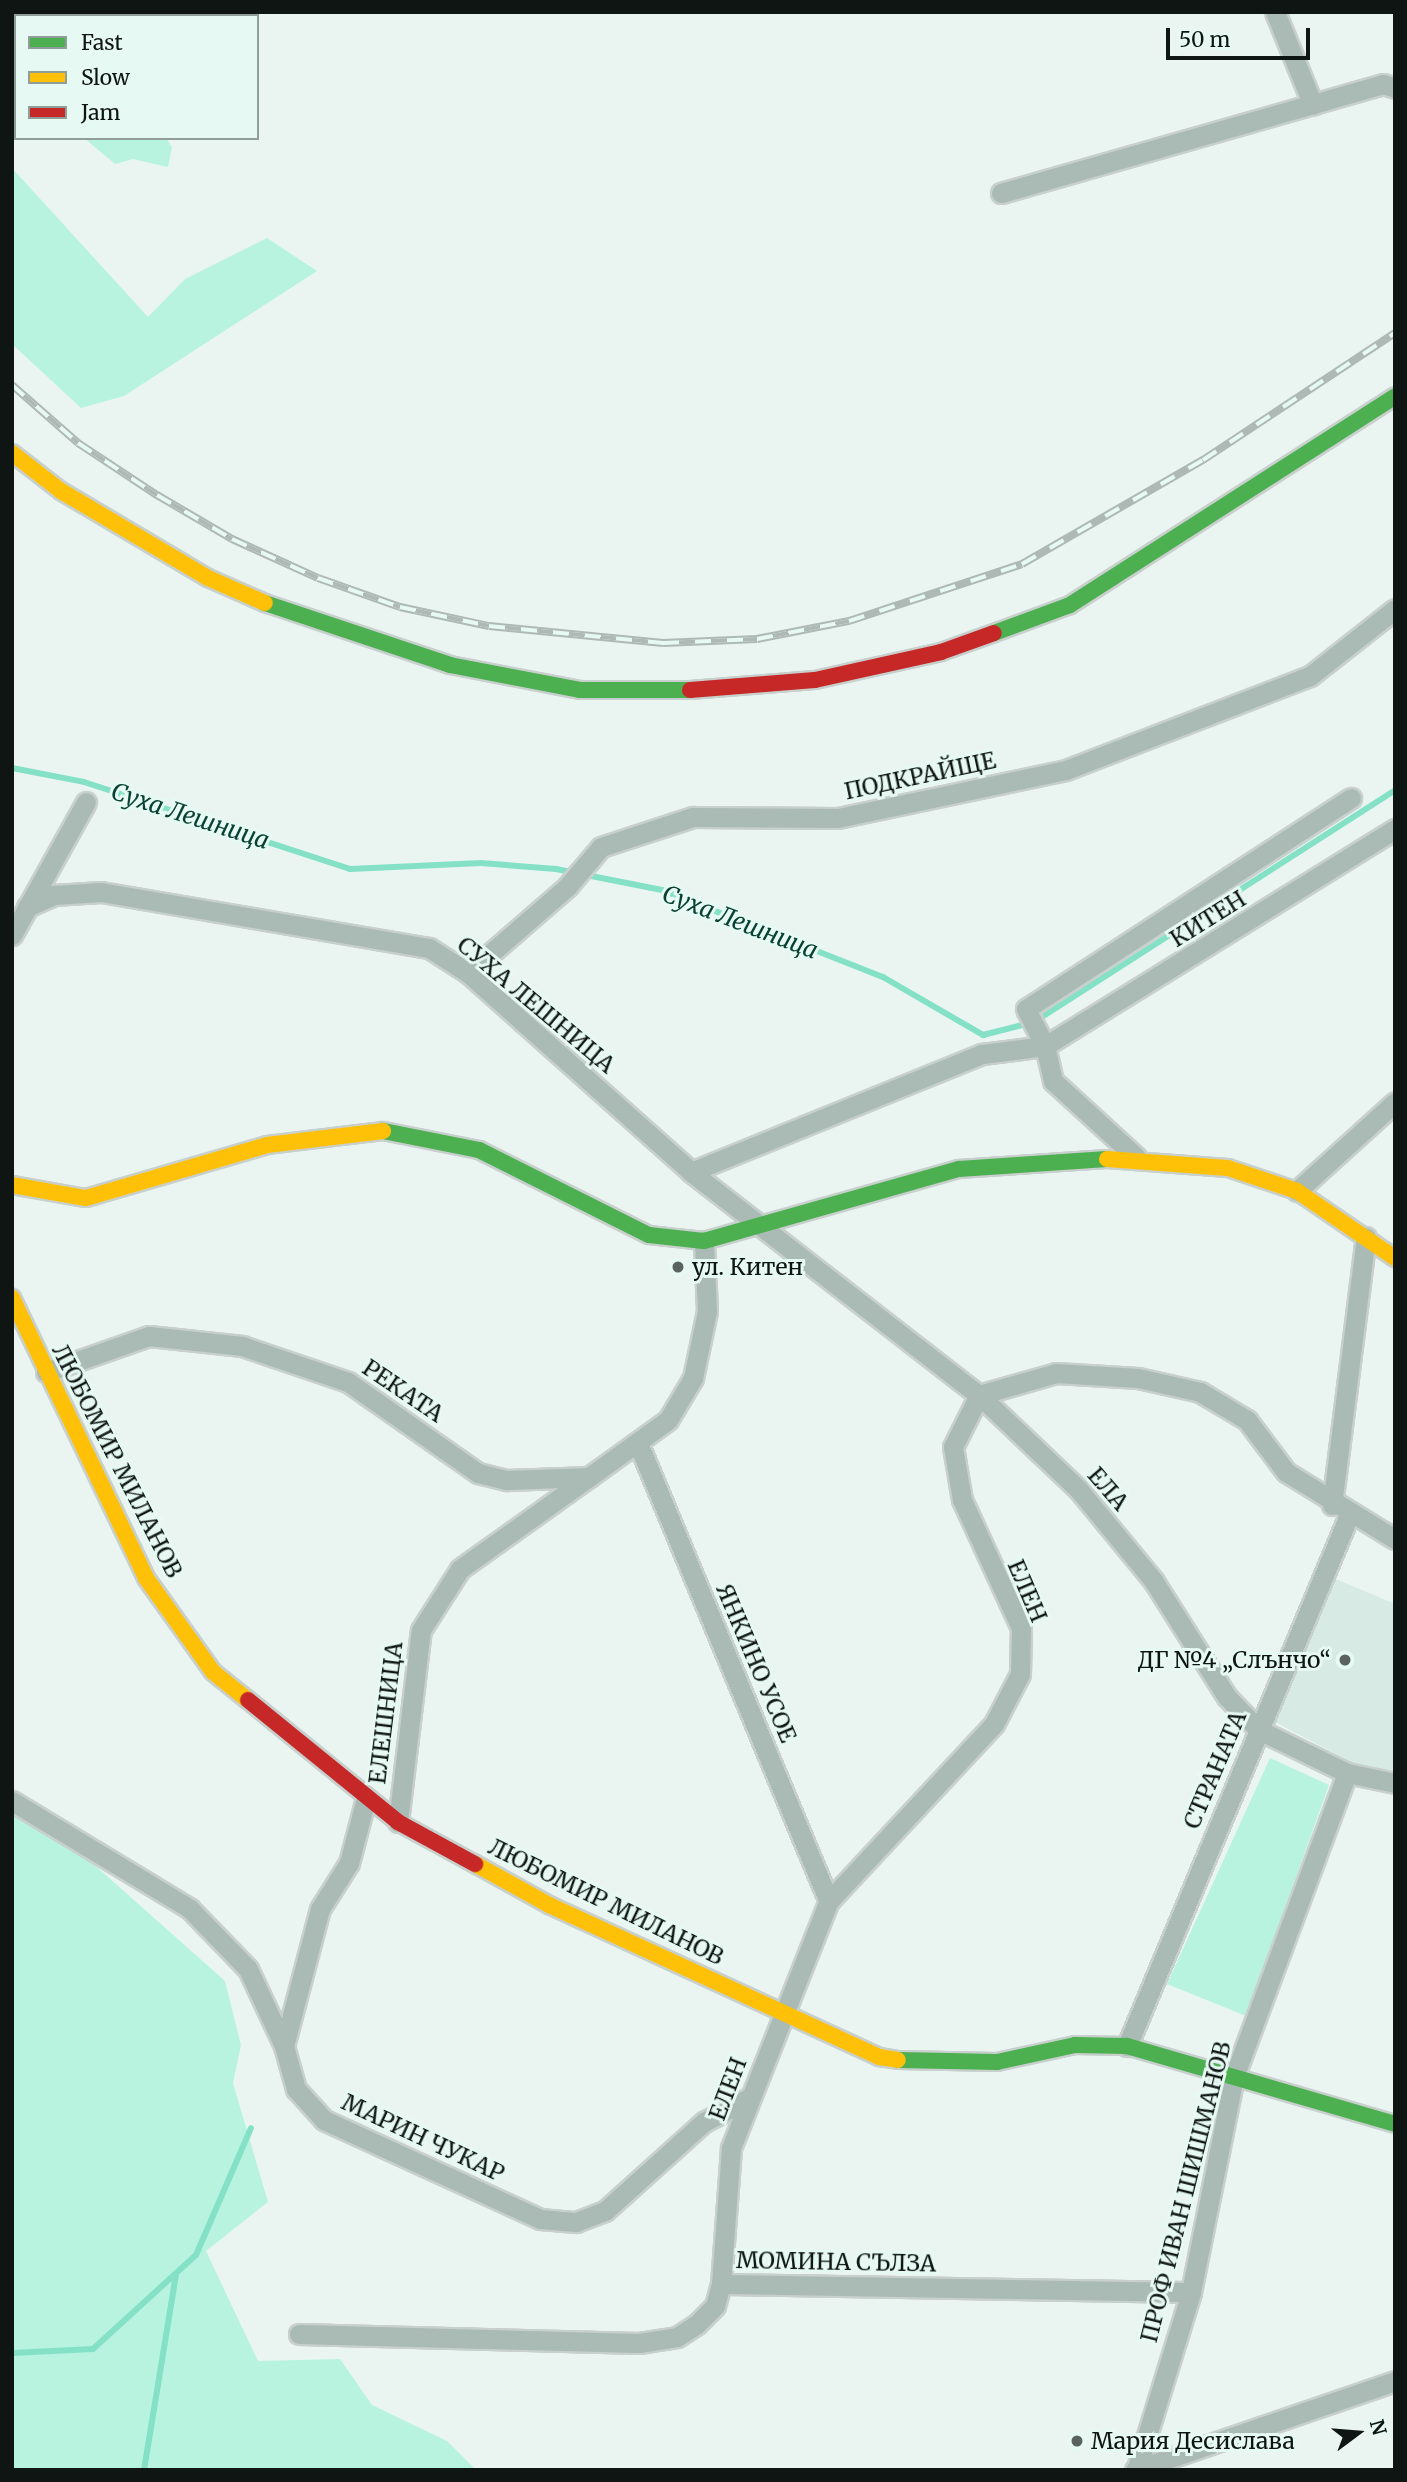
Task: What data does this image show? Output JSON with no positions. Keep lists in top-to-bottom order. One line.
{"streets":{"main road":["ЛЮБОМИР МИЛАНОВ"],"street":["ПОДКРАЙЩЕ","КИТЕН","СУХА ЛЕШНИЦА","РЕКАТА","ЕЛА","ЕЛЕН","ЯНКИНО УСОЕ","ЕЛЕШНИЦА","СТРАНАТА","МАРИН ЧУКАР","ПРОФ ИВАН ШИШМАНОВ","МОМИНА СЪЛЗА"]},"crossings":[["ПОДКРАЙЩЕ","СУХА ЛЕШНИЦА"],["КИТЕН","СУХА ЛЕШНИЦА"],["СУХА ЛЕШНИЦА","ЕЛА"],["РЕКАТА","ЛЮБОМИР МИЛАНОВ"],["РЕКАТА","ЕЛЕШНИЦА"],["ЛЮБОМИР МИЛАНОВ","ЕЛЕН"],["ЛЮБОМИР МИЛАНОВ","ЕЛЕШНИЦА"],["ЛЮБОМИР МИЛАНОВ","СТРАНАТА"],["ЛЮБОМИР МИЛАНОВ","ПРОФ ИВАН ШИШМАНОВ"],["ЕЛА","ЕЛЕН"],["ЕЛА","СТРАНАТА"],["ЕЛА","ПРОФ ИВАН ШИШМАНОВ"],["ЕЛЕН","ЯНКИНО УСОЕ"],["ЕЛЕН","МАРИН ЧУКАР"],["ЕЛЕН","МОМИНА СЪЛЗА"],["ПРОФ ИВАН ШИШМАНОВ","МОМИНА СЪЛЗА"]],"water":["Суха Лешница"],"places":["ул. Китен","ДГ №4 „Слънчо“","Мария Десислава"],"legend":["Fast","Slow","Jam"],"scale_bar":"50 m","north":"right"}
